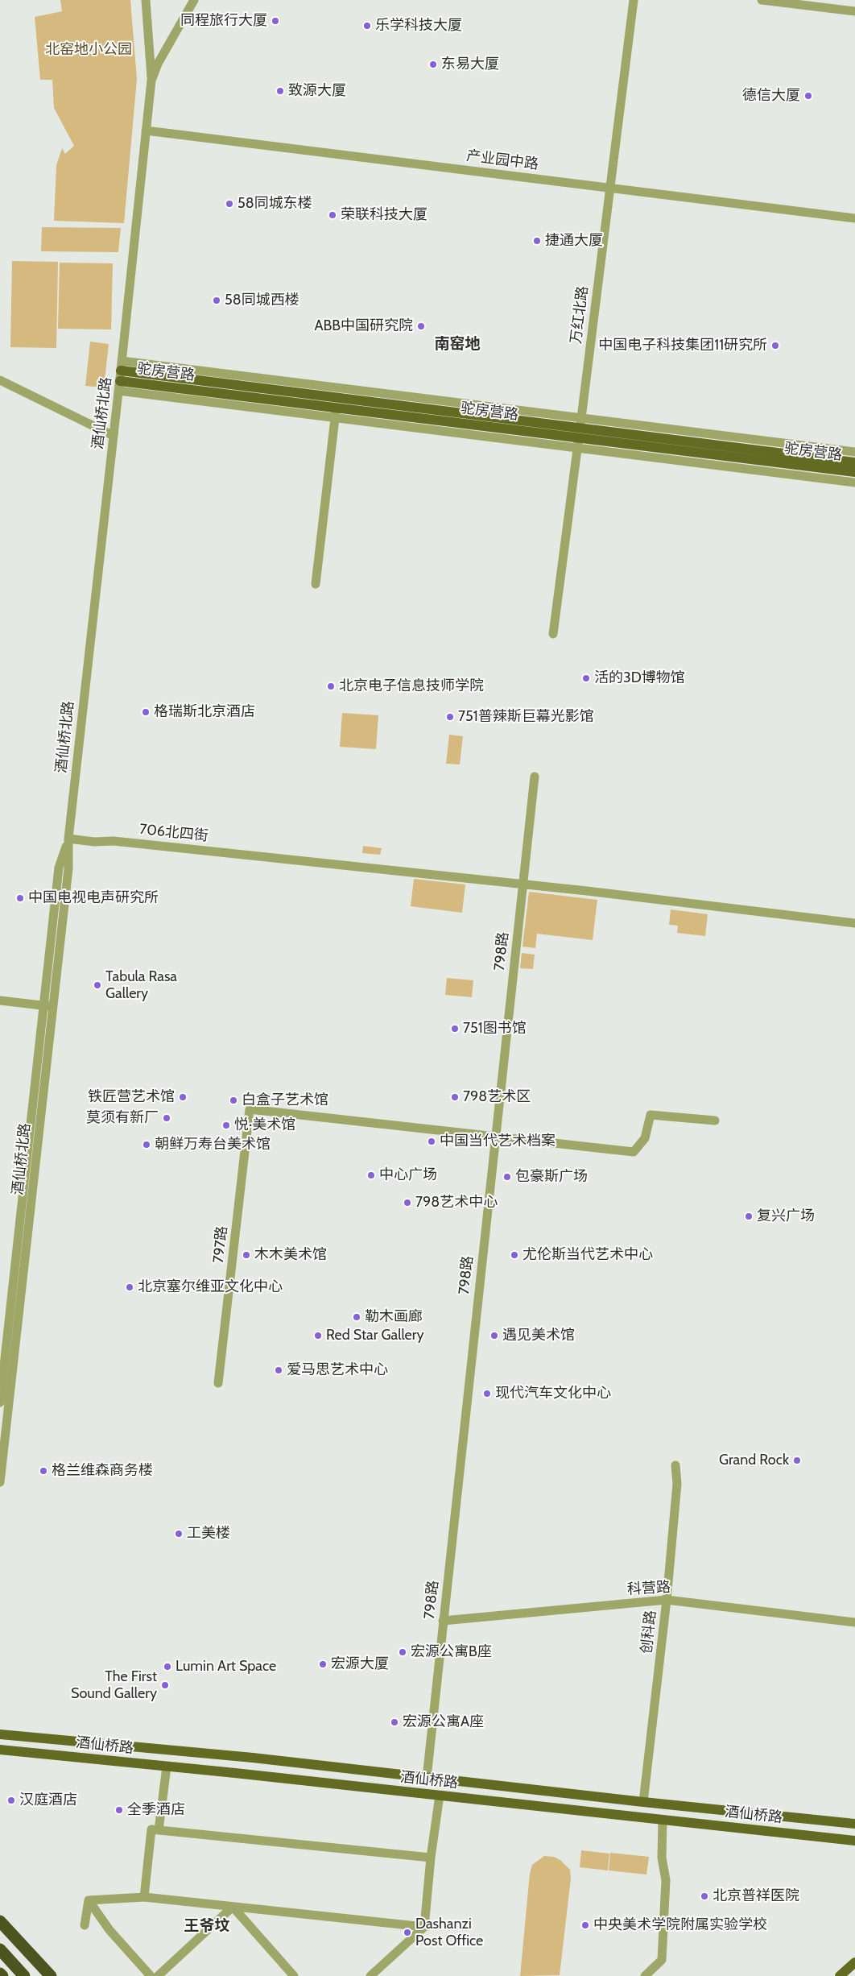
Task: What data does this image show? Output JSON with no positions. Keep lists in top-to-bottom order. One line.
{"streets":{"main road":["驼房营路","酒仙桥路"],"street":["产业园中路","万红北路","酒仙桥北路","706北四街","798路","797路","科营路","创科路"]},"crossings":[["产业园中路","万红北路"],["产业园中路","酒仙桥北路"],["万红北路","驼房营路"],["驼房营路","酒仙桥北路"],["酒仙桥北路","706北四街"],["706北四街","798路"],["798路","797路"],["798路","科营路"],["798路","酒仙桥路"],["科营路","创科路"],["创科路","酒仙桥路"]],"districts":["南窑地","王爷坟"],"parks":["北窑地小公园"],"places":["同程旅行大厦","乐学科技大厦","东易大厦","致源大厦","德信大厦","58同城东楼","荣联科技大厦","捷通大厦","58同城西楼","ABB中国研究院","中国电子科技集团11研究所","活的3D博物馆","北京电子信息技师学院","格瑞斯北京酒店","751普辣斯巨幕光影馆","中国电视电声研究所","Tabula Rasa Gallery","751图书馆","铁匠营艺术馆","798艺术区","白盒子艺术馆","莫须有新厂","悦·美术馆","中国当代艺术档案","朝鲜万寿台美术馆","中心广场","包豪斯广场","798艺术中心","复兴广场","木木美术馆","尤伦斯当代艺术中心","北京塞尔维亚文化中心","勒木画廊","Red Star Gallery","遇见美术馆","爱马思艺术中心","现代汽车文化中心","Grand Rock","格兰维森商务楼","工美楼","宏源公寓B座","宏源大厦","Lumin Art Space","The First Sound Gallery","宏源公寓A座","汉庭酒店","全季酒店","北京普祥医院","中央美术学院附属实验学校","Dashanzi Post Office"]}
